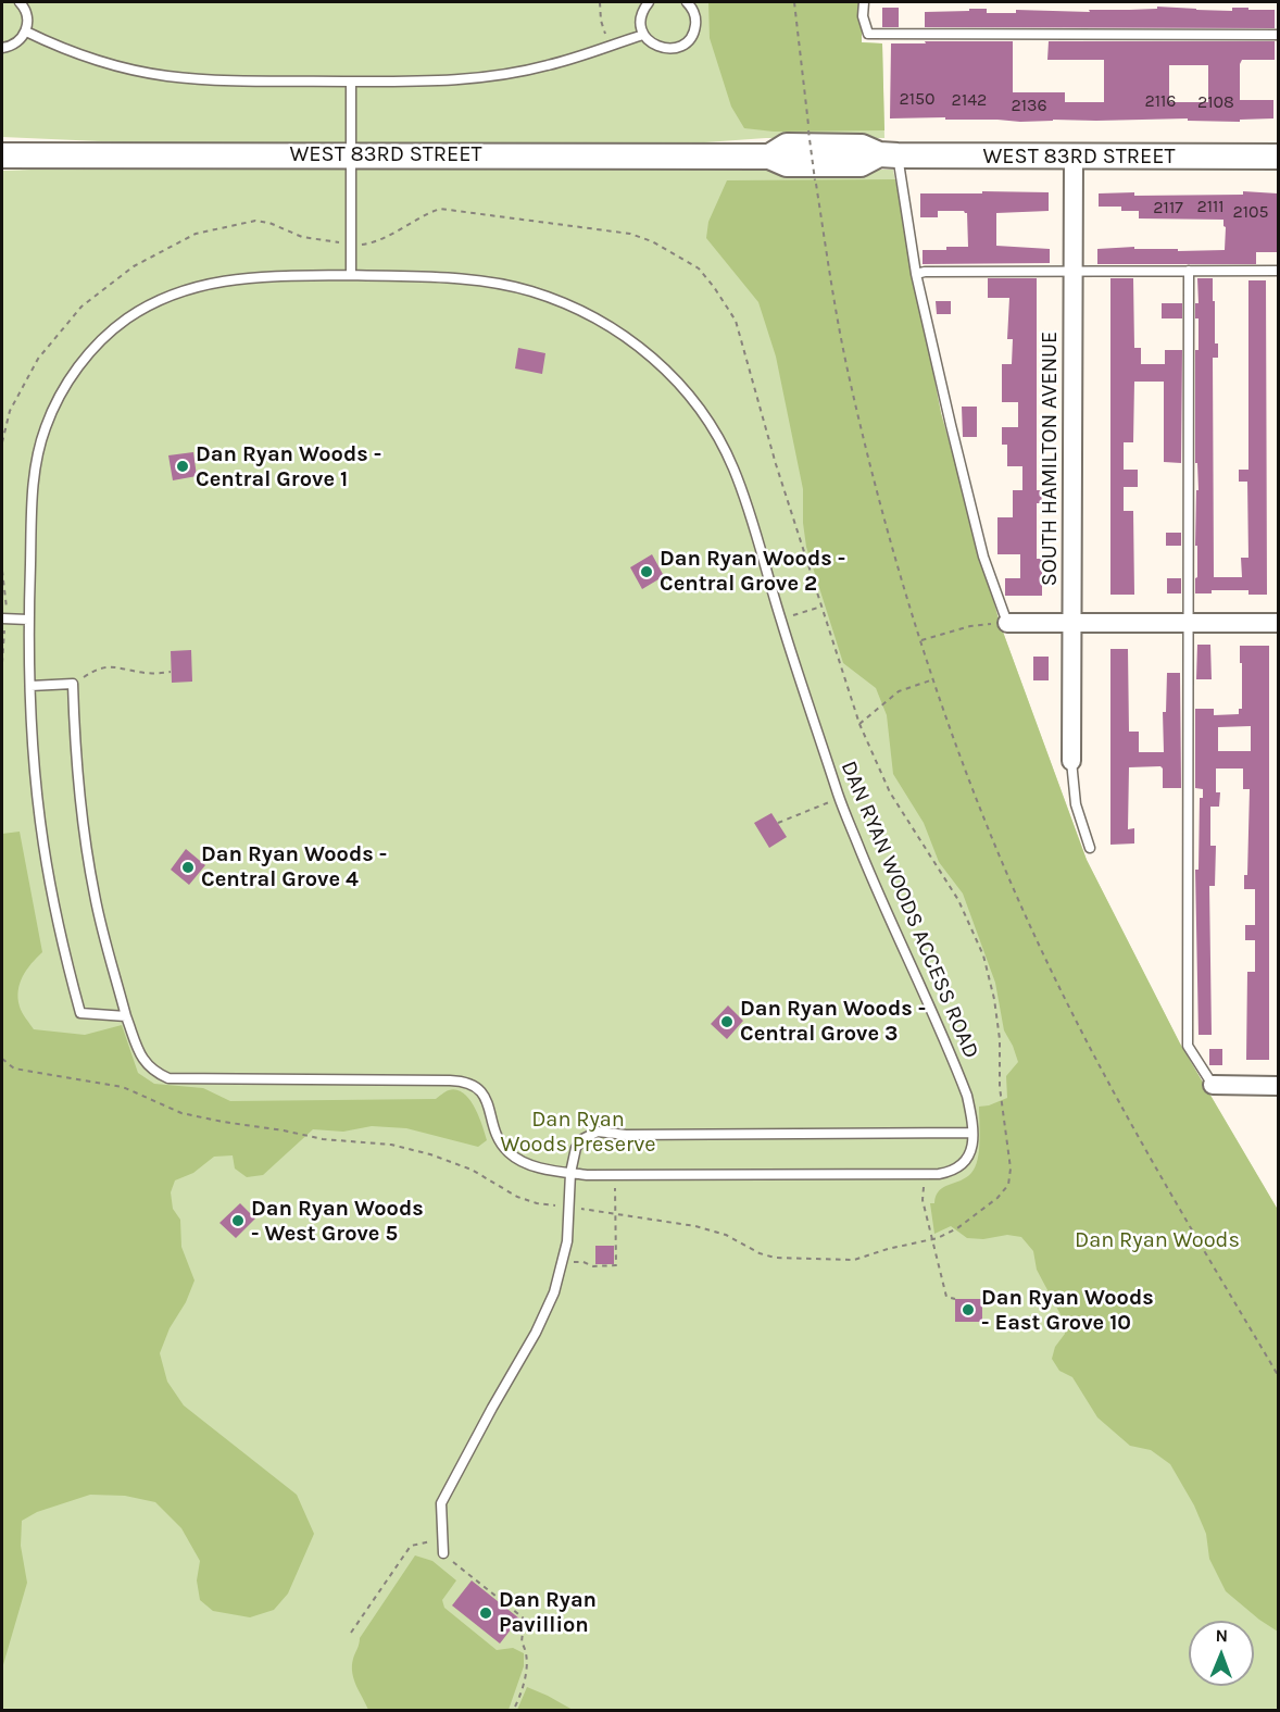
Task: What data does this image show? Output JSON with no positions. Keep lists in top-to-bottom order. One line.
{"streets":{"street":["WEST 83RD STREET","SOUTH HAMILTON AVENUE"],"lane":["DAN RYAN WOODS ACCESS ROAD"]},"crossings":[["WEST 83RD STREET","SOUTH HAMILTON AVENUE"]],"parks":["Dan Ryan Woods Preserve","Dan Ryan Woods"],"places":["Dan Ryan Woods - Central Grove 1","Dan Ryan Woods - Central Grove 2","Dan Ryan Woods - Central Grove 4","Dan Ryan Woods - Central Grove 3","Dan Ryan Woods - West Grove 5","Dan Ryan Woods - East Grove 10","Dan Ryan Pavillion"],"house_numbers":["2150","2142","2116","2108","2136","2111","2117","2105"],"north":"top"}
